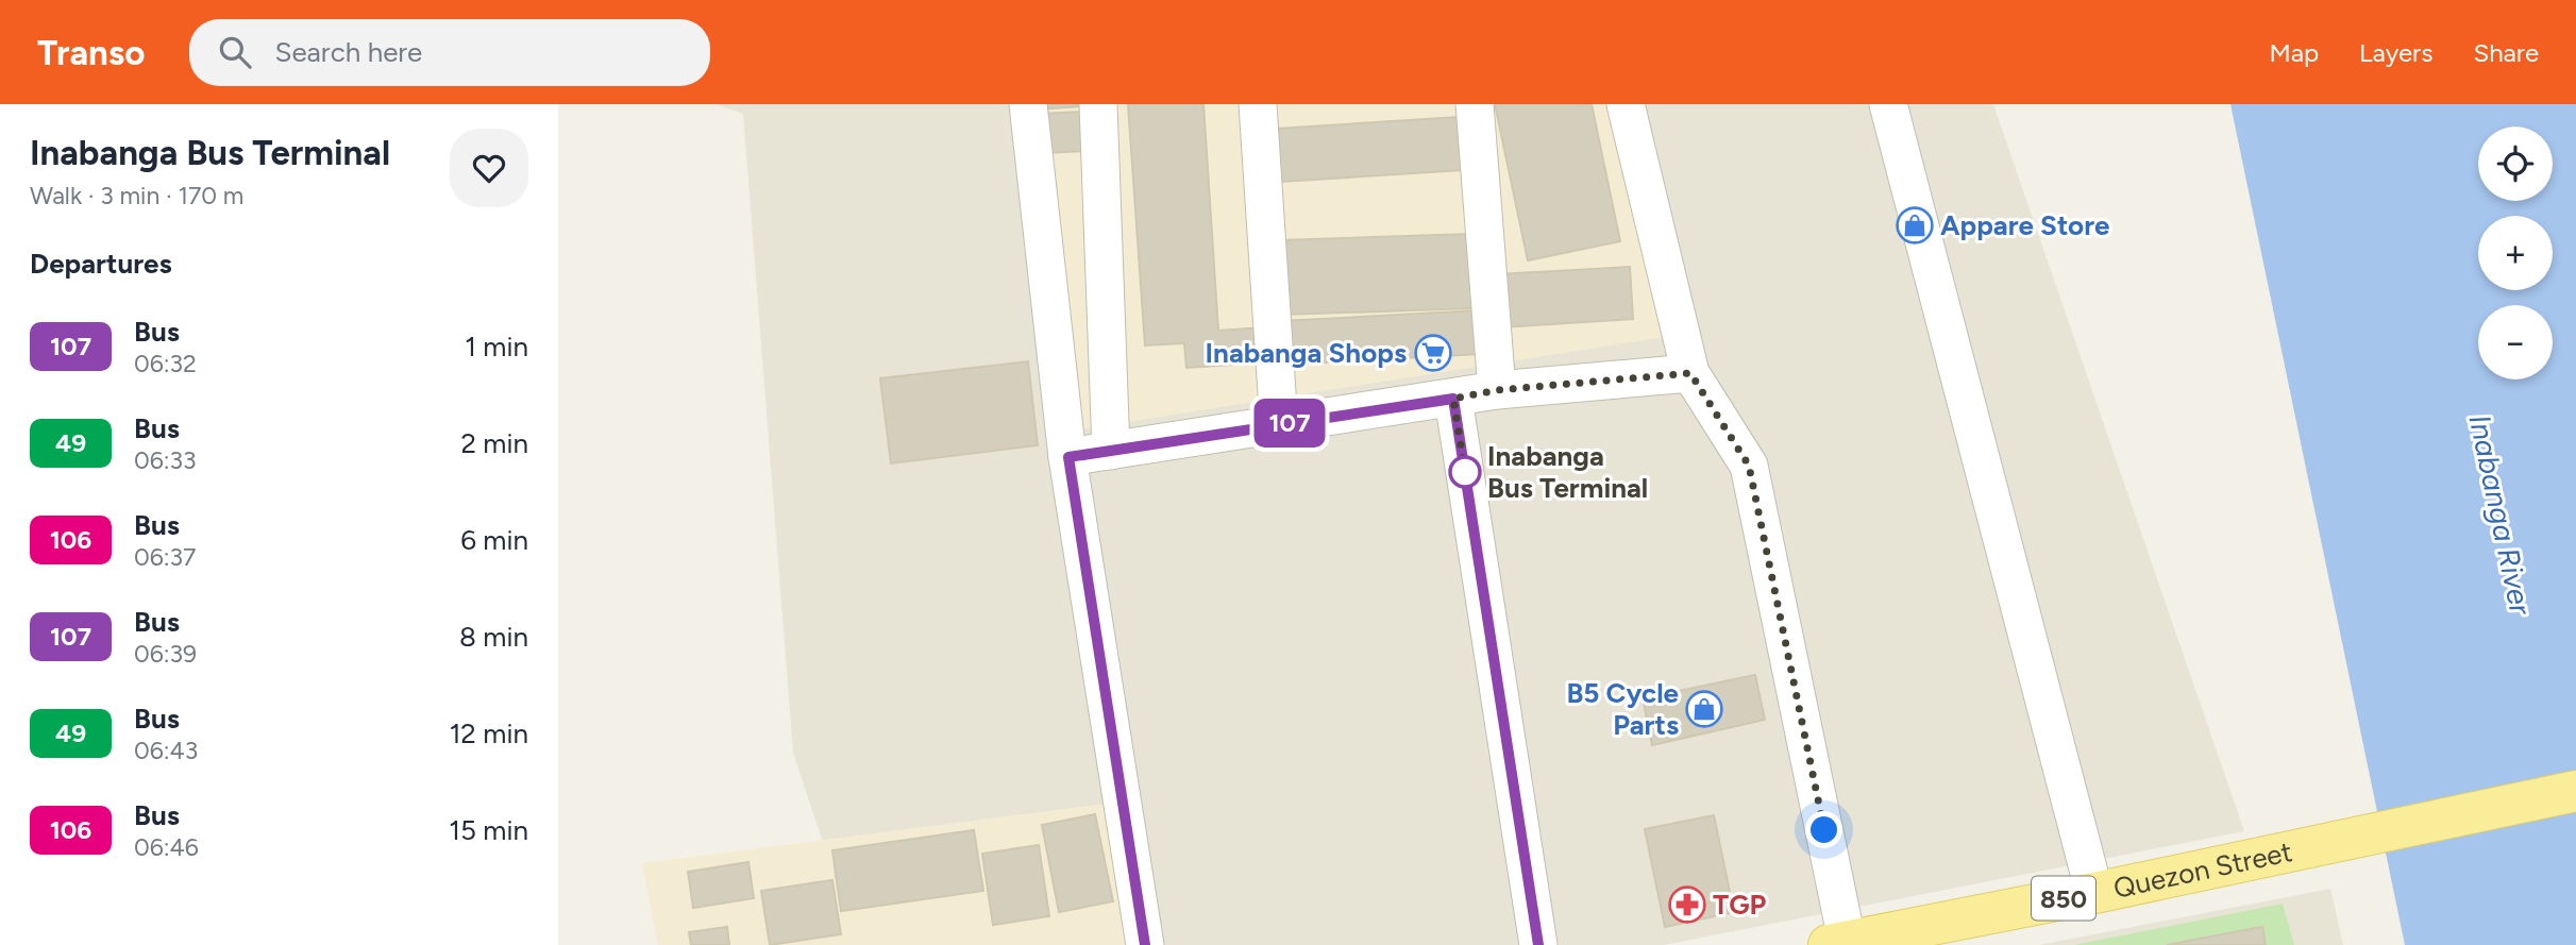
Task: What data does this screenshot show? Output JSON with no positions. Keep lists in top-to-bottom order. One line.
{"streets":{"main road":["Quezon Street","850"]},"water":["Inabanga River"],"places":{"shop":["Appare Store","B5 Cycle Parts"],"supermarket":["Inabanga Shops"],"other":["Inabanga Bus Terminal"],"pharmacy":["TGP"]},"lines":["bus line 107"],"page":{"header":"Transo","search":"Search here","nav":["Map","Layers","Share"],"heading":[["Inabanga Bus Terminal","Walk · 3 min · 170 m"],"Departures"],"on_map":"107","map_buttons":["+","−"],"list":[{"mark":"107","name":"Bus","note":"06:32","value":"1 min"},{"mark":"49","name":"Bus","note":"06:33","value":"2 min"},{"mark":"106","name":"Bus","note":"06:37","value":"6 min"},{"mark":"107","name":"Bus","note":"06:39","value":"8 min"},{"mark":"49","name":"Bus","note":"06:43","value":"12 min"},{"mark":"106","name":"Bus","note":"06:46","value":"15 min"}]}}
